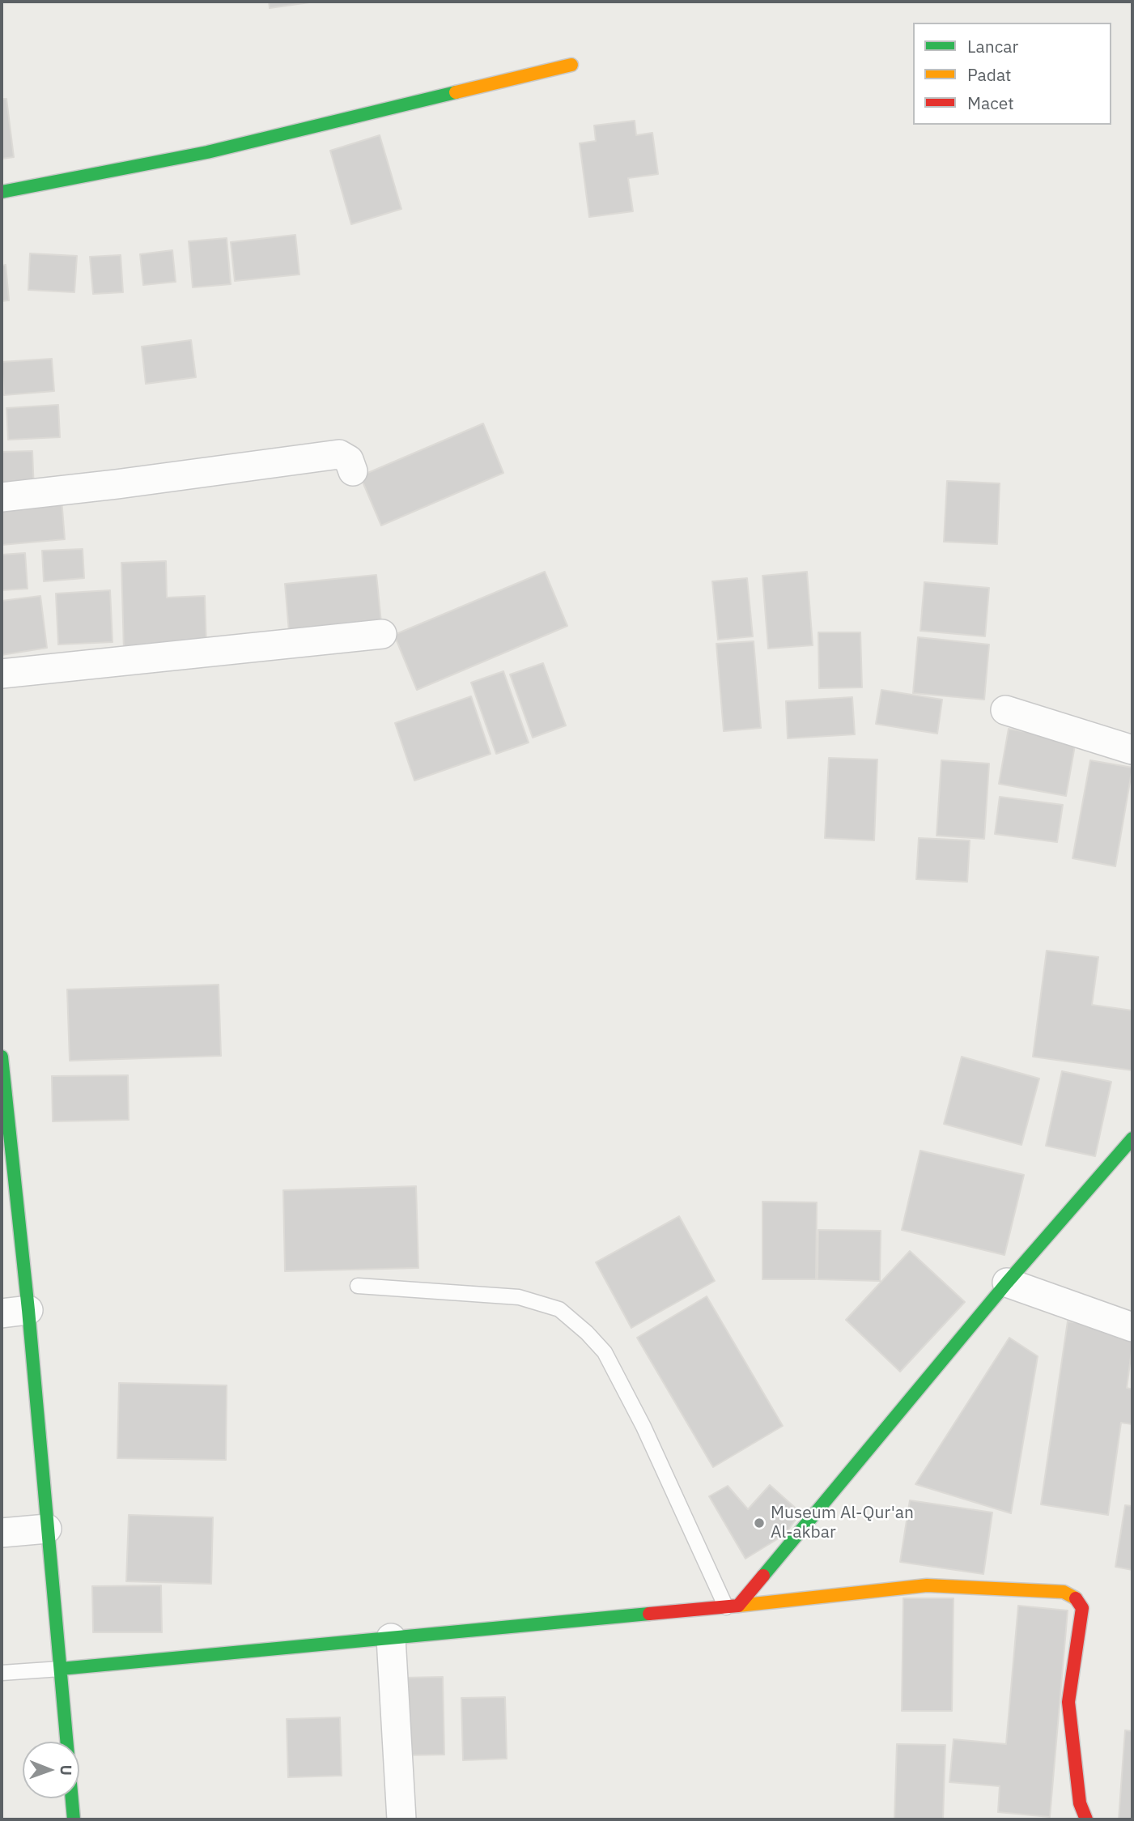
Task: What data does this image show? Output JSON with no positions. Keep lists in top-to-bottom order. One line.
{"places":["Museum Al-Qur'an Al-akbar"],"legend":["Lancar","Padat","Macet"],"north":"right"}
